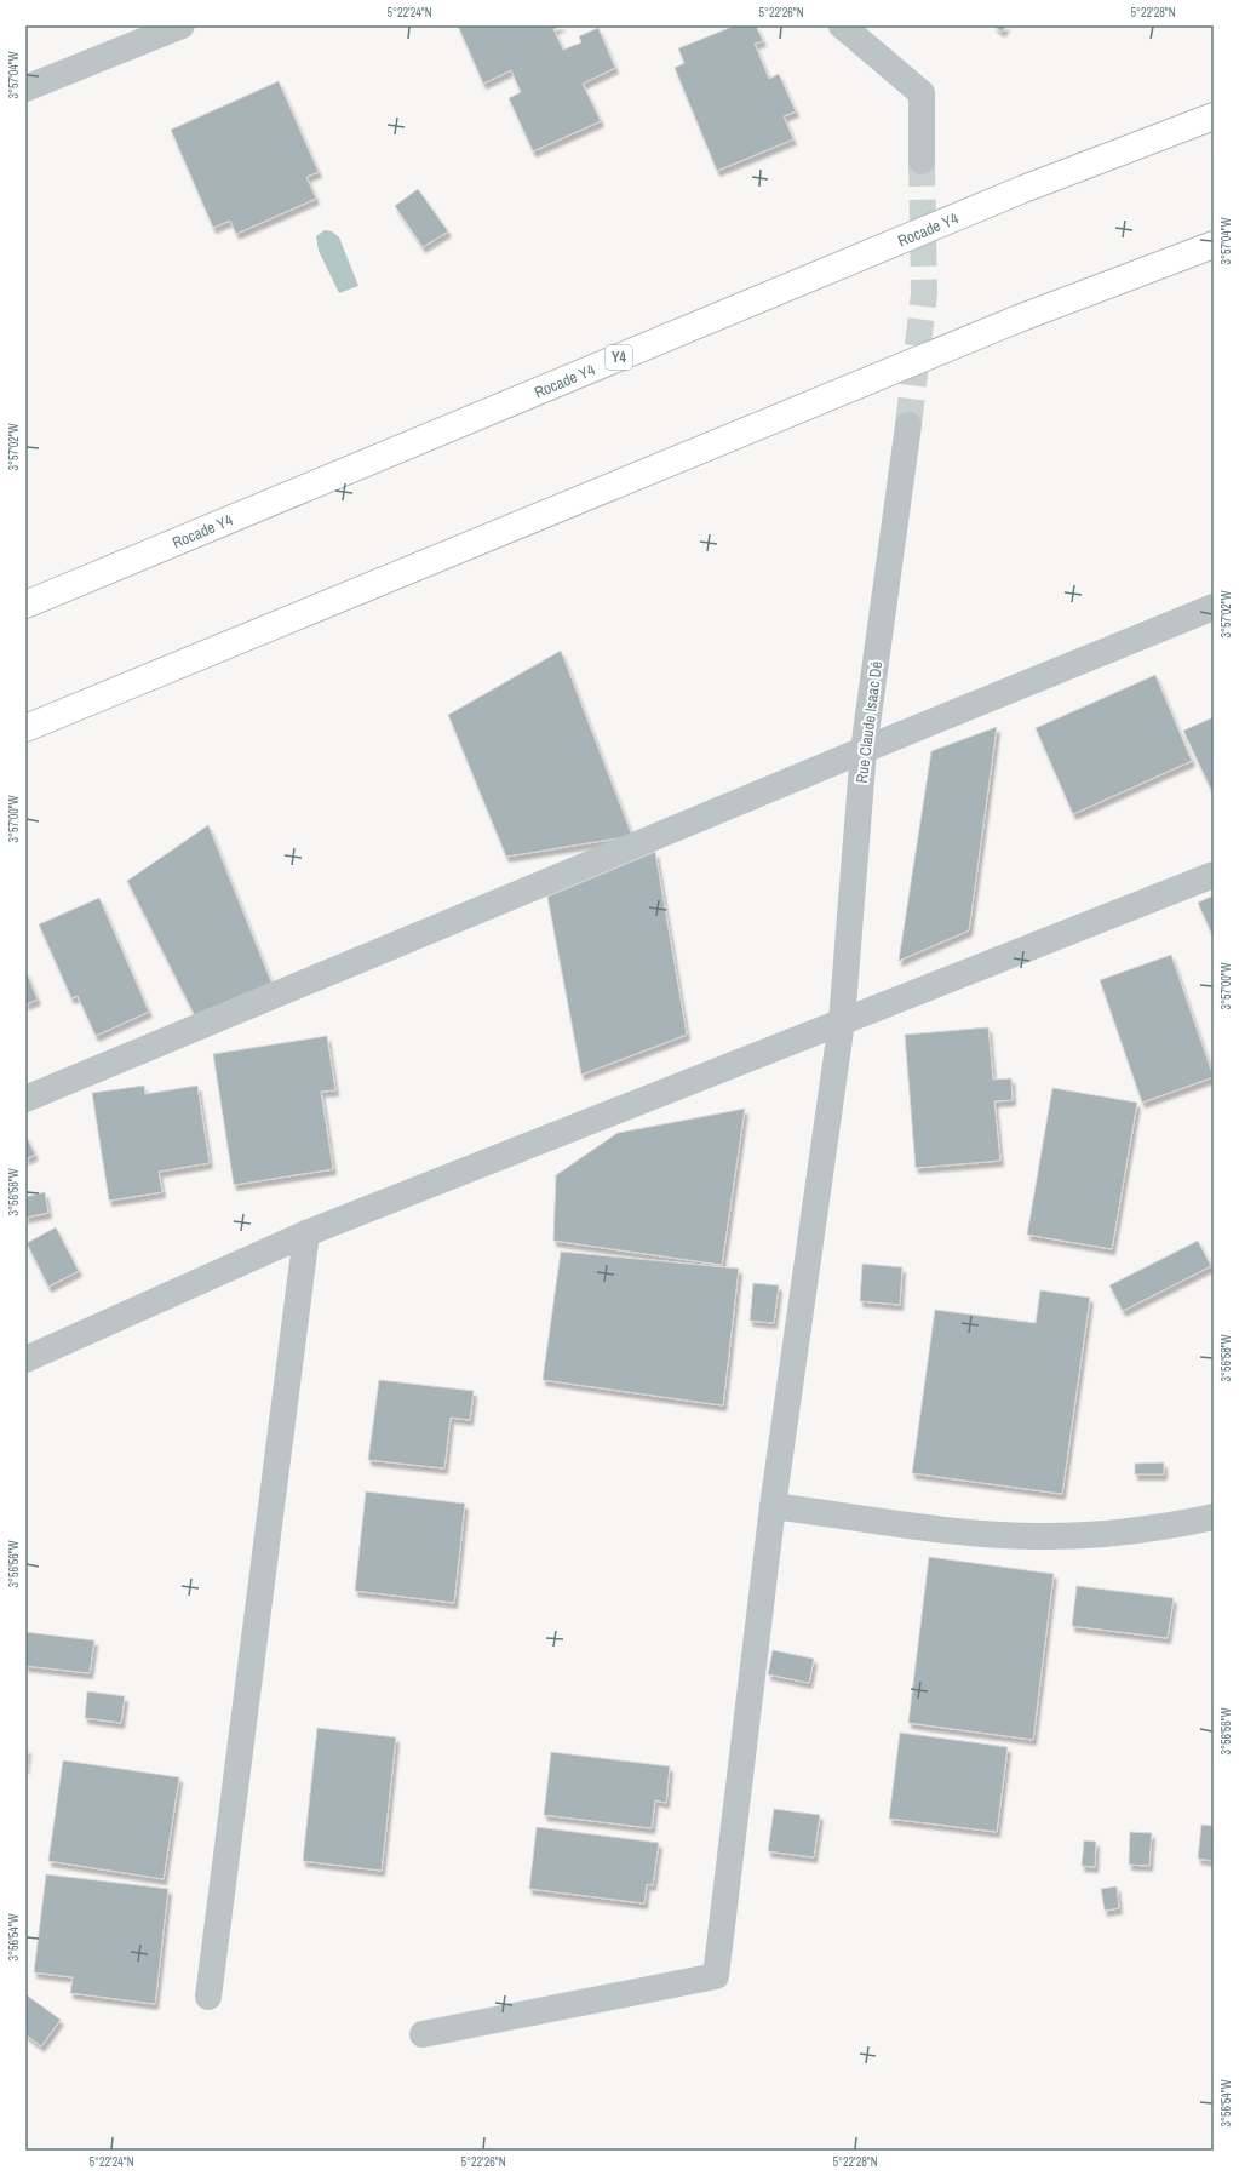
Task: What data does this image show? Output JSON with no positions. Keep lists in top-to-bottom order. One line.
{"streets":{"highway":["Rocade Y4","Y4"],"street":["Rue Claude Isaac Dé"]},"coordinates":["5°22'24\"N","5°22'26\"N","5°22'28\"N","3°57'04\"W","3°57'02\"W","3°57'00\"W","3°56'58\"W","3°56'56\"W","3°56'54\"W"]}
